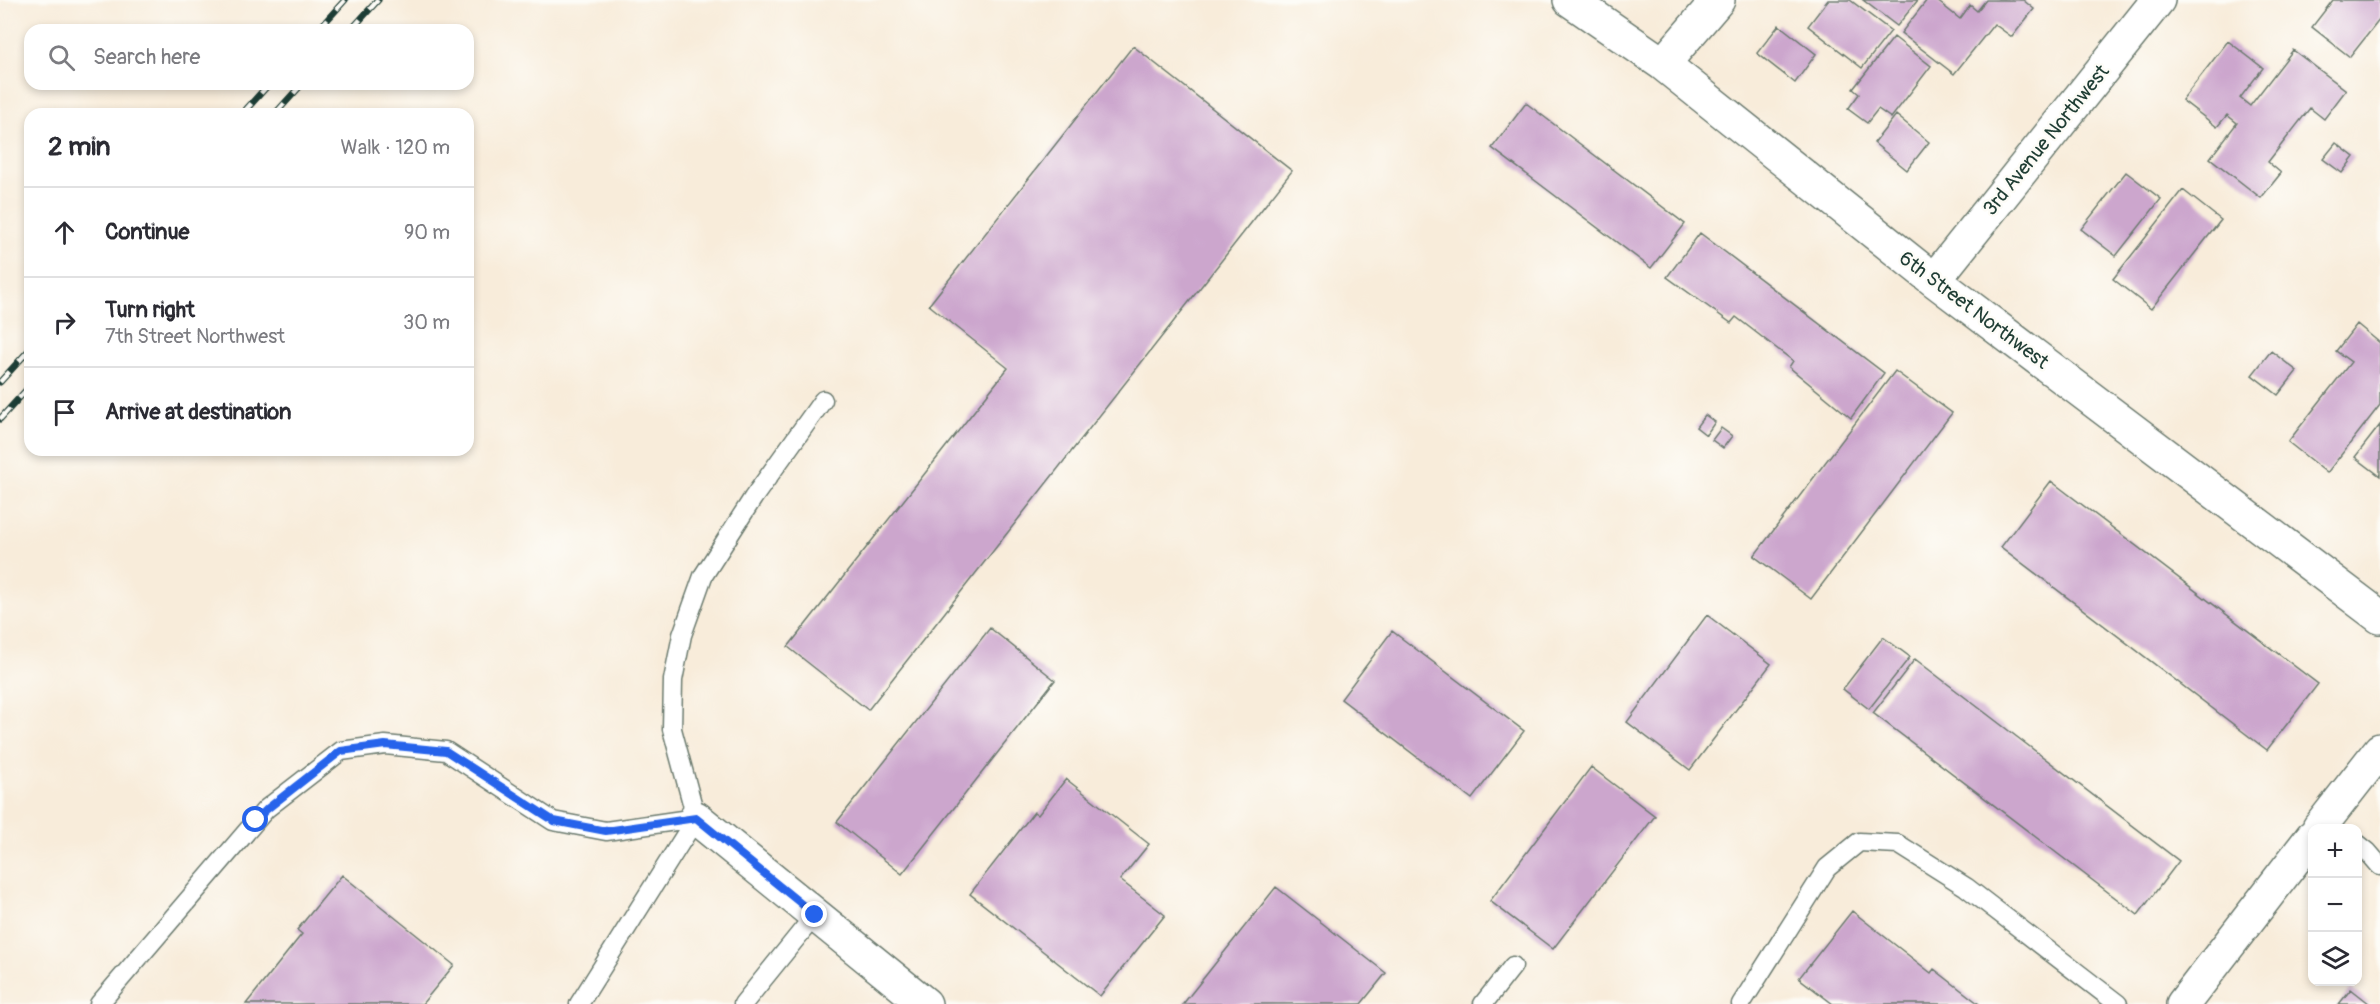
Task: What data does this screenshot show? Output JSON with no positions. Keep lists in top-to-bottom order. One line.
{"streets":{"street":["3rd Avenue Northwest","6th Street Northwest"]},"crossings":[["3rd Avenue Northwest","6th Street Northwest"]],"page":{"search":"Search here","heading":["2 min","Walk · 120 m"],"list":[["Continue","90 m"],["Turn right","7th Street Northwest","30 m"],"Arrive at destination"],"map_buttons":["+","−"]}}
